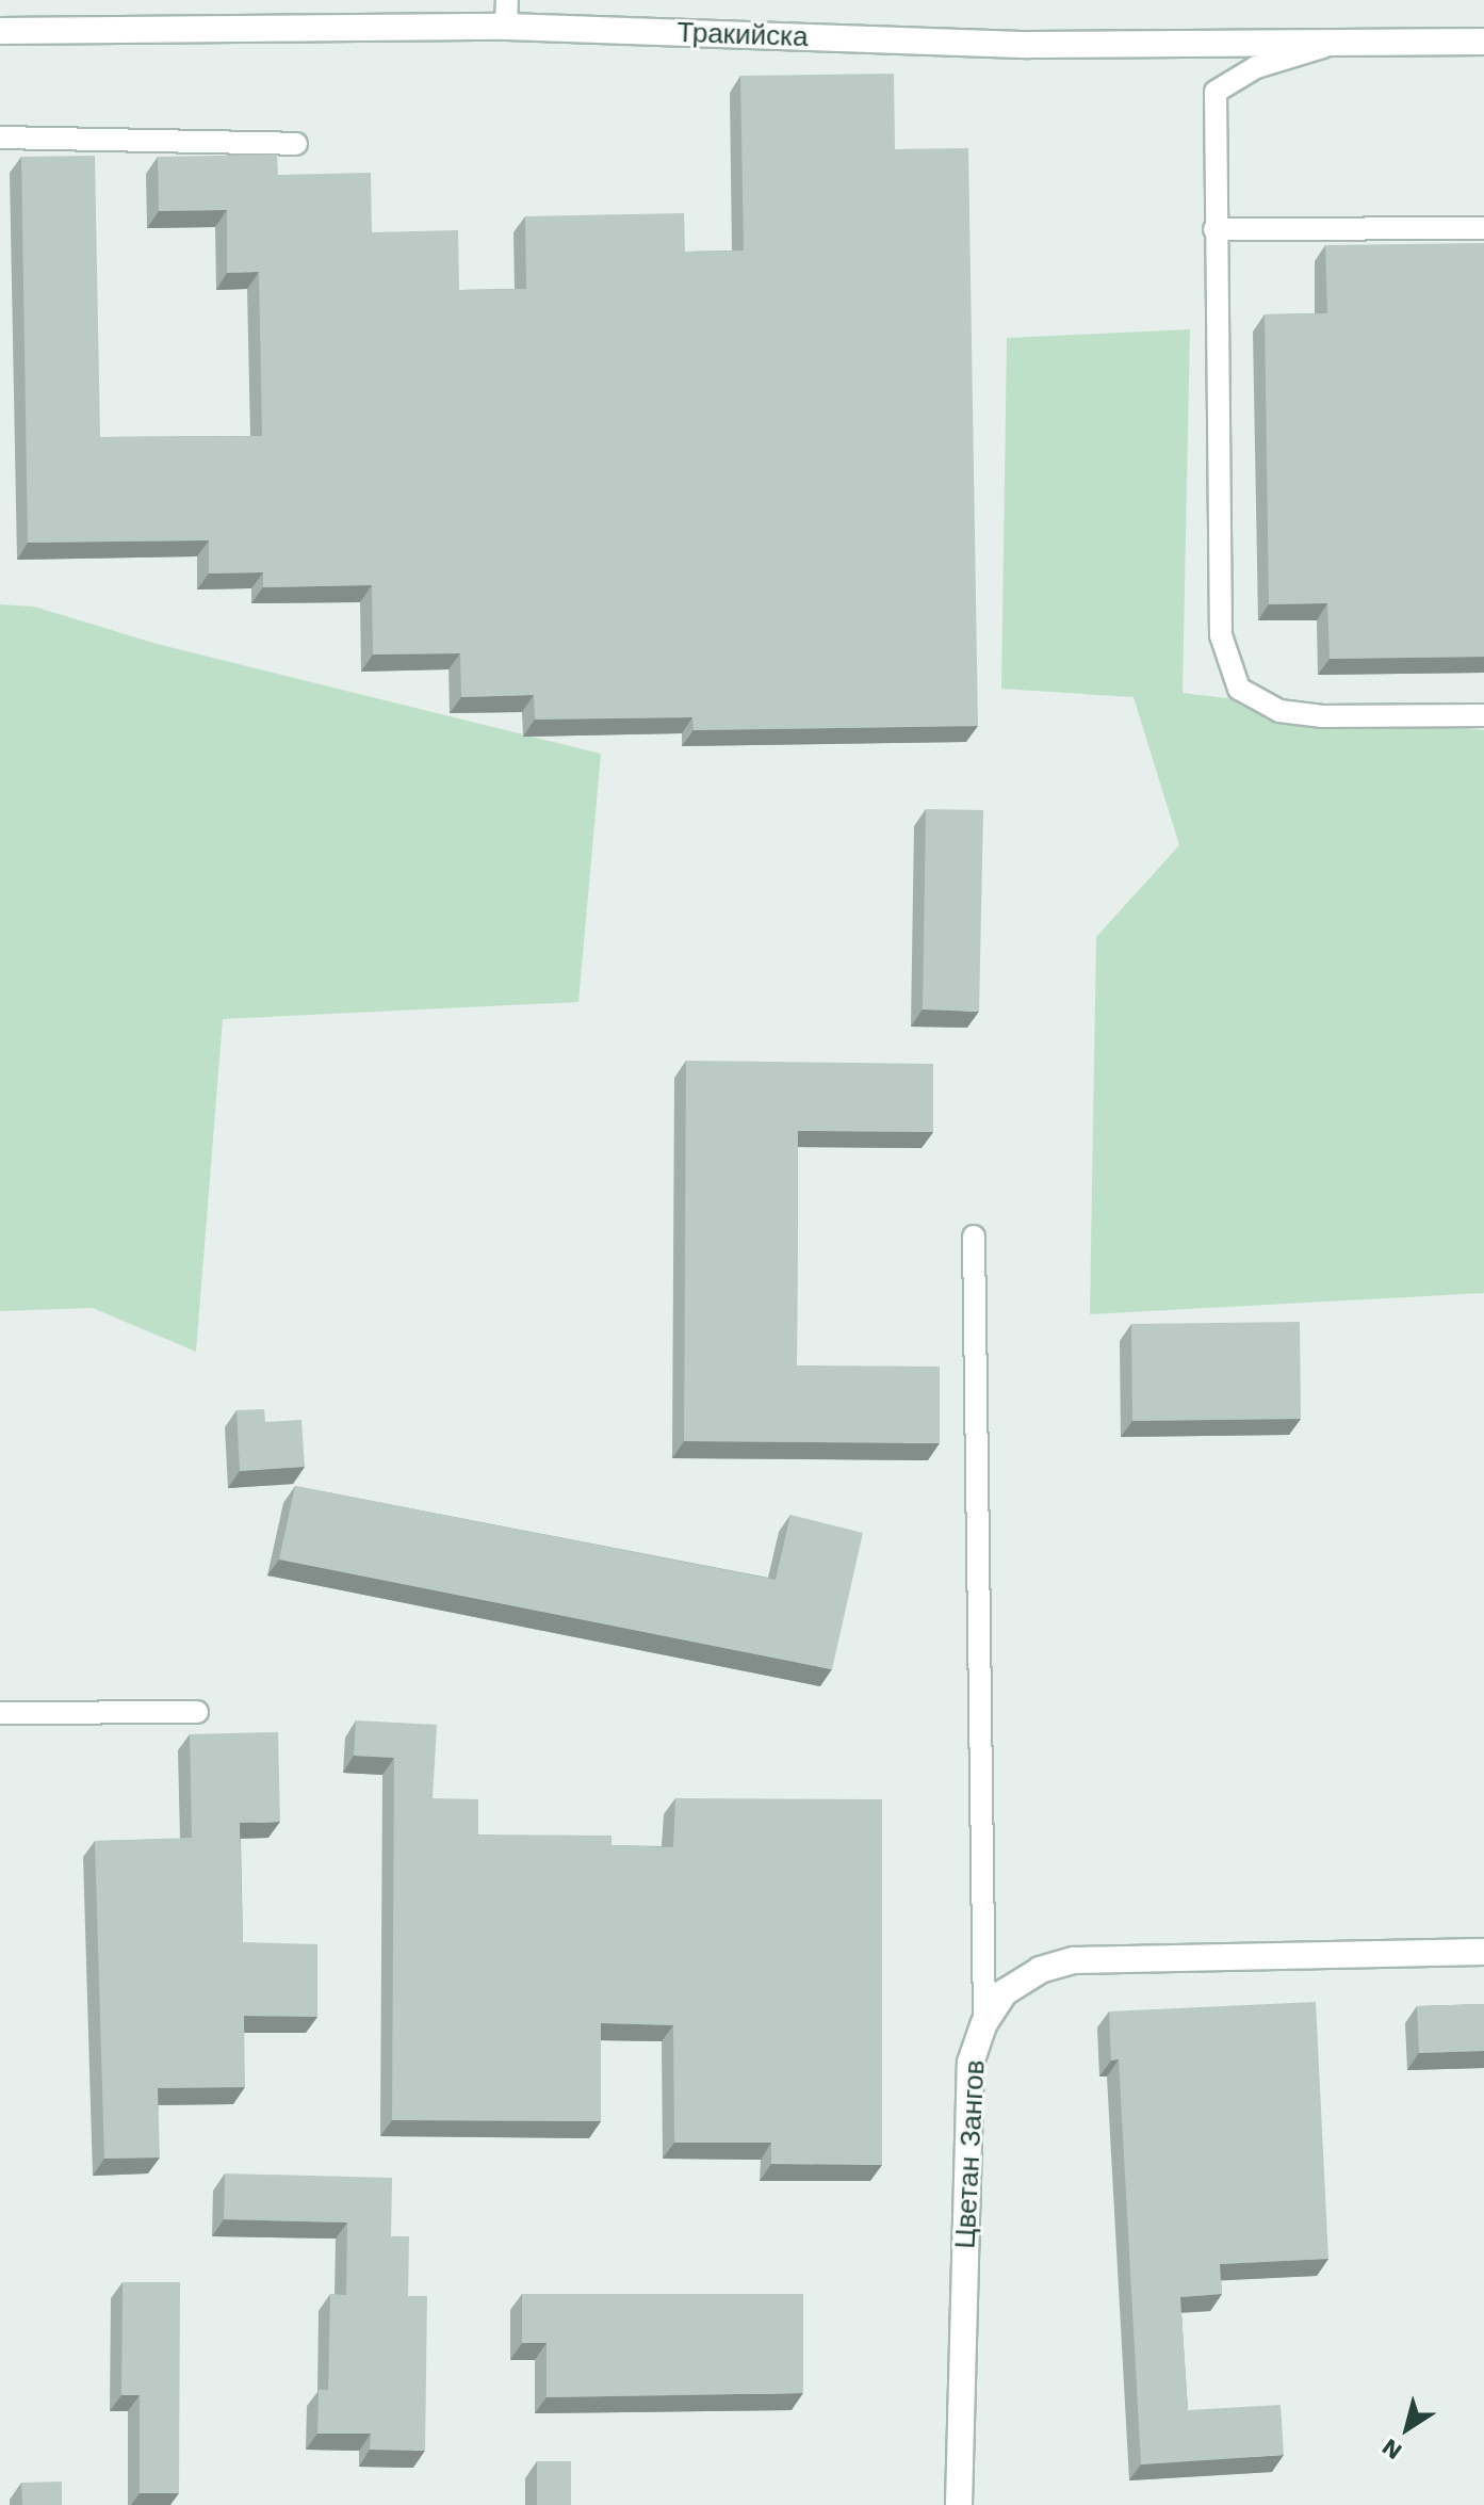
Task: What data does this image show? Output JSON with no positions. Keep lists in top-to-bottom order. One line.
{"streets":{"street":["Тракийска","Цветан Зангов"]},"north":"bottom left"}
